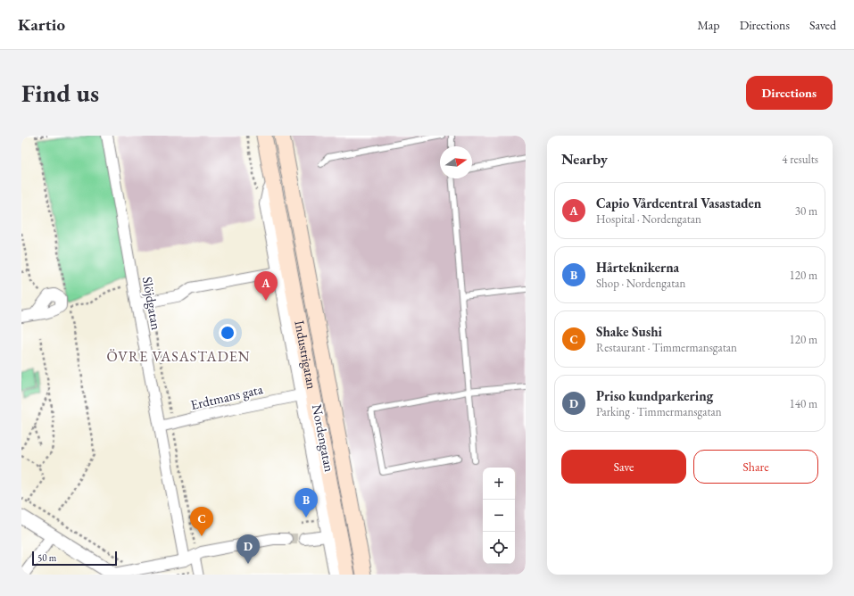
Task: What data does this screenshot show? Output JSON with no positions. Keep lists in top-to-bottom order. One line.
{"streets":{"main road":["Industrigatan"],"street":["Slöjdgatan","Erdtmans gata","Nordengatan"]},"crossings":[["Slöjdgatan","Erdtmans gata"],["Industrigatan","Nordengatan"],["Erdtmans gata","Nordengatan"]],"districts":["ÖVRE VASASTADEN"],"scale_bar":"50 m","north":"right","page":{"header":"Kartio","nav":["Map","Directions","Saved"],"buttons":["Directions",["Save","Share"]],"title":"Find us","heading":["Nearby","4 results"],"list":[{"mark":"A","name":"Capio Vårdcentral Vasastaden","note":"Hospital · Nordengatan","value":"30 m"},{"mark":"B","name":"Hårteknikerna","note":"Shop · Nordengatan","value":"120 m"},{"mark":"C","name":"Shake Sushi","note":"Restaurant · Timmermansgatan","value":"120 m"},{"mark":"D","name":"Priso kundparkering","note":"Parking · Timmermansgatan","value":"140 m"}],"pins":["A","B","C","D"],"map_buttons":["+","−"],"scale":"50 m"}}
